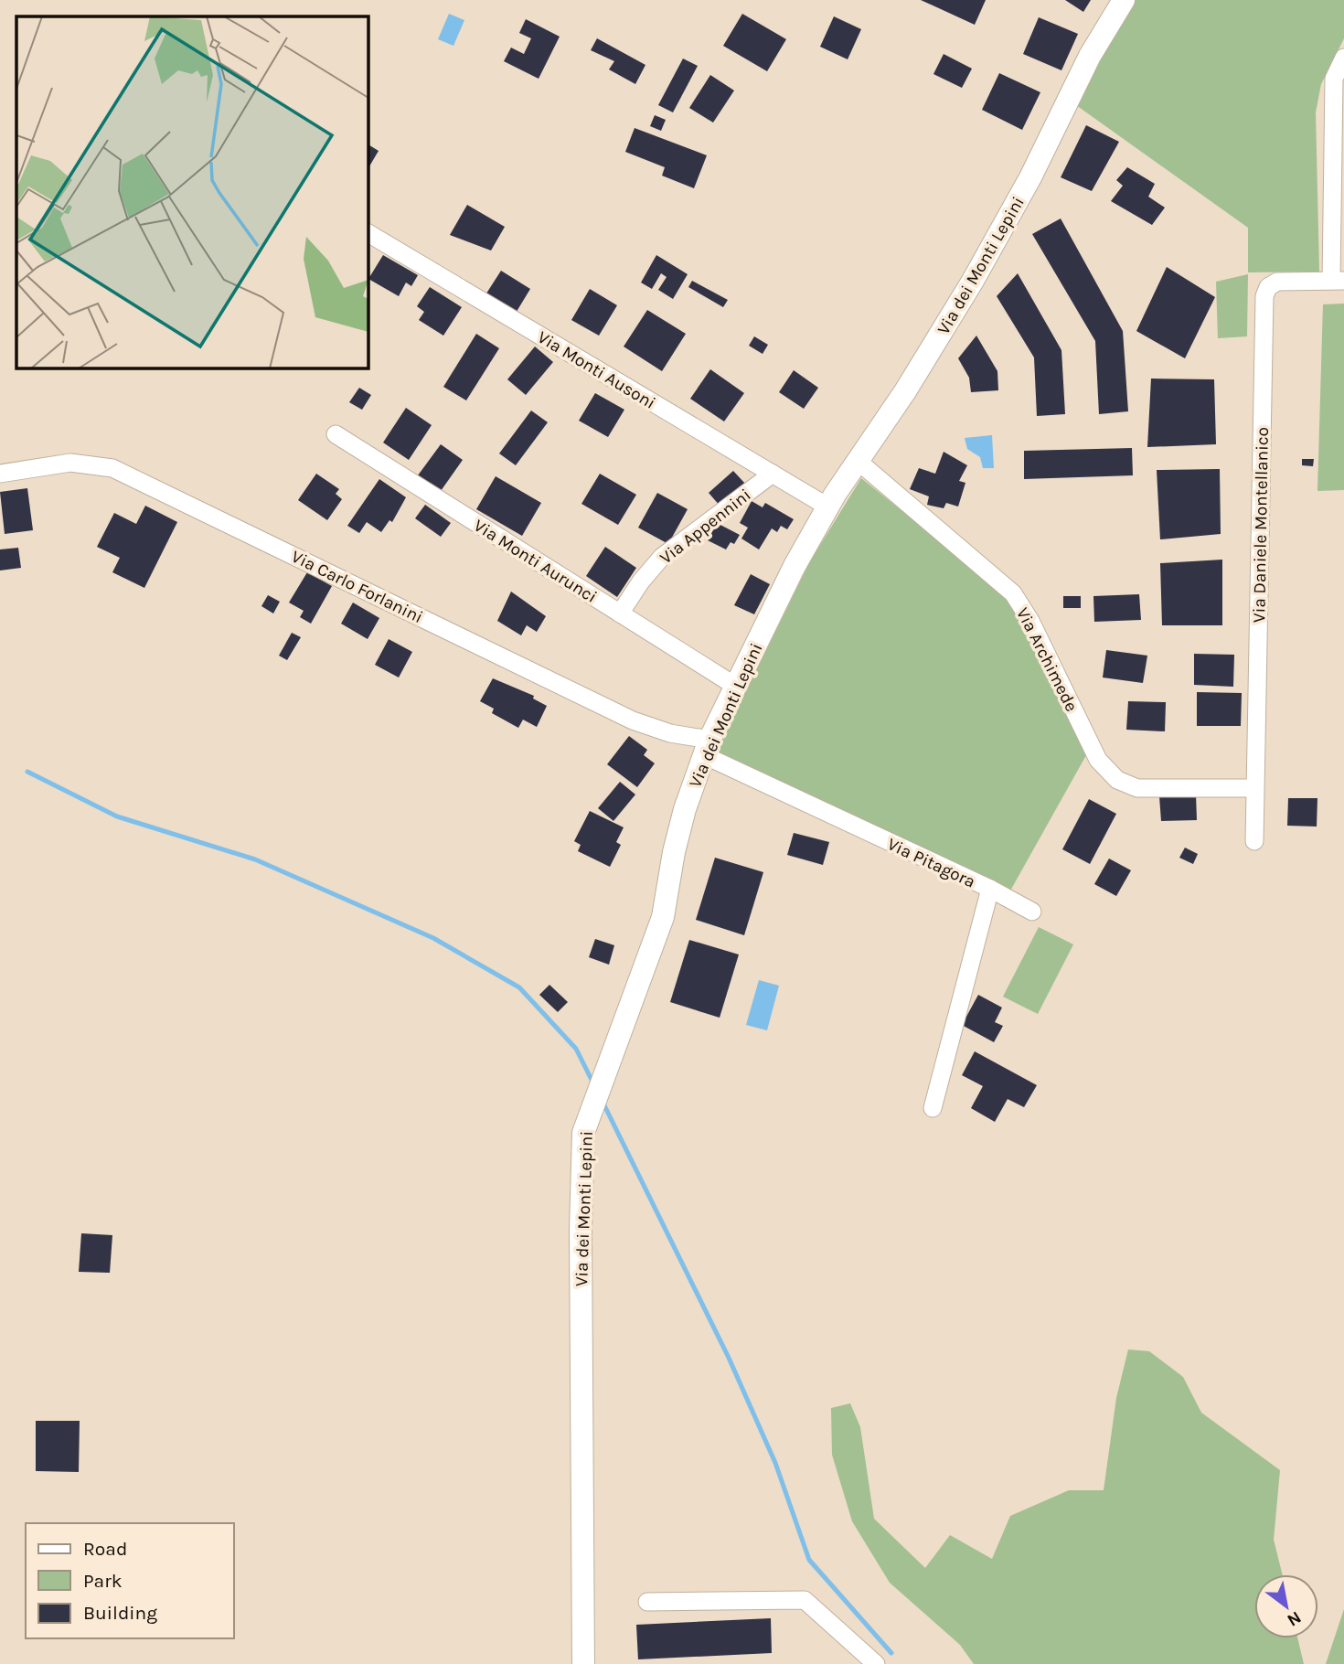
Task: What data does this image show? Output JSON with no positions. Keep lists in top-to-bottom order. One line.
{"streets":{"street":["Via dei Monti Lepini","Via Monti Ausoni","Via Daniele Montellanico","Via Appennini","Via Monti Aurunci","Via Carlo Forlanini","Via Archimede","Via Pitagora"]},"crossings":[["Via dei Monti Lepini","Via Monti Ausoni"],["Via dei Monti Lepini","Via Monti Aurunci"],["Via dei Monti Lepini","Via Carlo Forlanini"],["Via dei Monti Lepini","Via Archimede"],["Via dei Monti Lepini","Via Pitagora"],["Via Monti Ausoni","Via Appennini"],["Via Daniele Montellanico","Via Archimede"],["Via Appennini","Via Monti Aurunci"],["Via Carlo Forlanini","Via Pitagora"]],"legend":["Road","Park","Building"],"north":"bottom right"}
